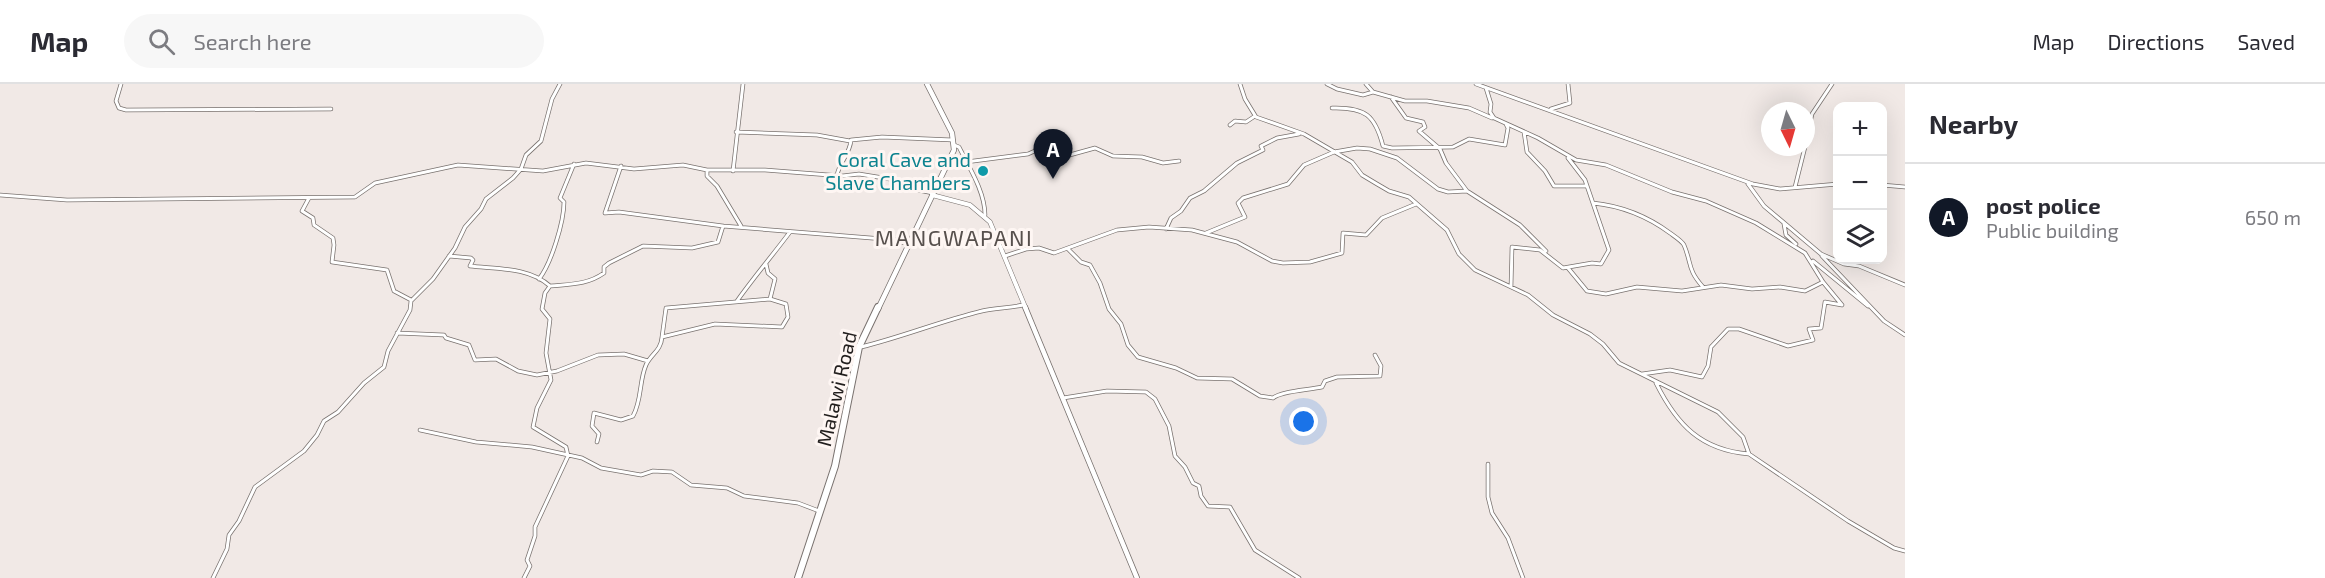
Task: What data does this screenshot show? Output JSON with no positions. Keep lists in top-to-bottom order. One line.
{"streets":{"main road":["Malawi Road"]},"districts":["MANGWAPANI"],"places":["Coral Cave and Slave Chambers"],"north":"bottom","page":{"header":"Map","search":"Search here","nav":["Map","Directions","Saved"],"heading":"Nearby","map_buttons":["+","−"],"pins":"A","list":[{"mark":"A","name":"post police","note":"Public building","value":"650 m"}]}}
